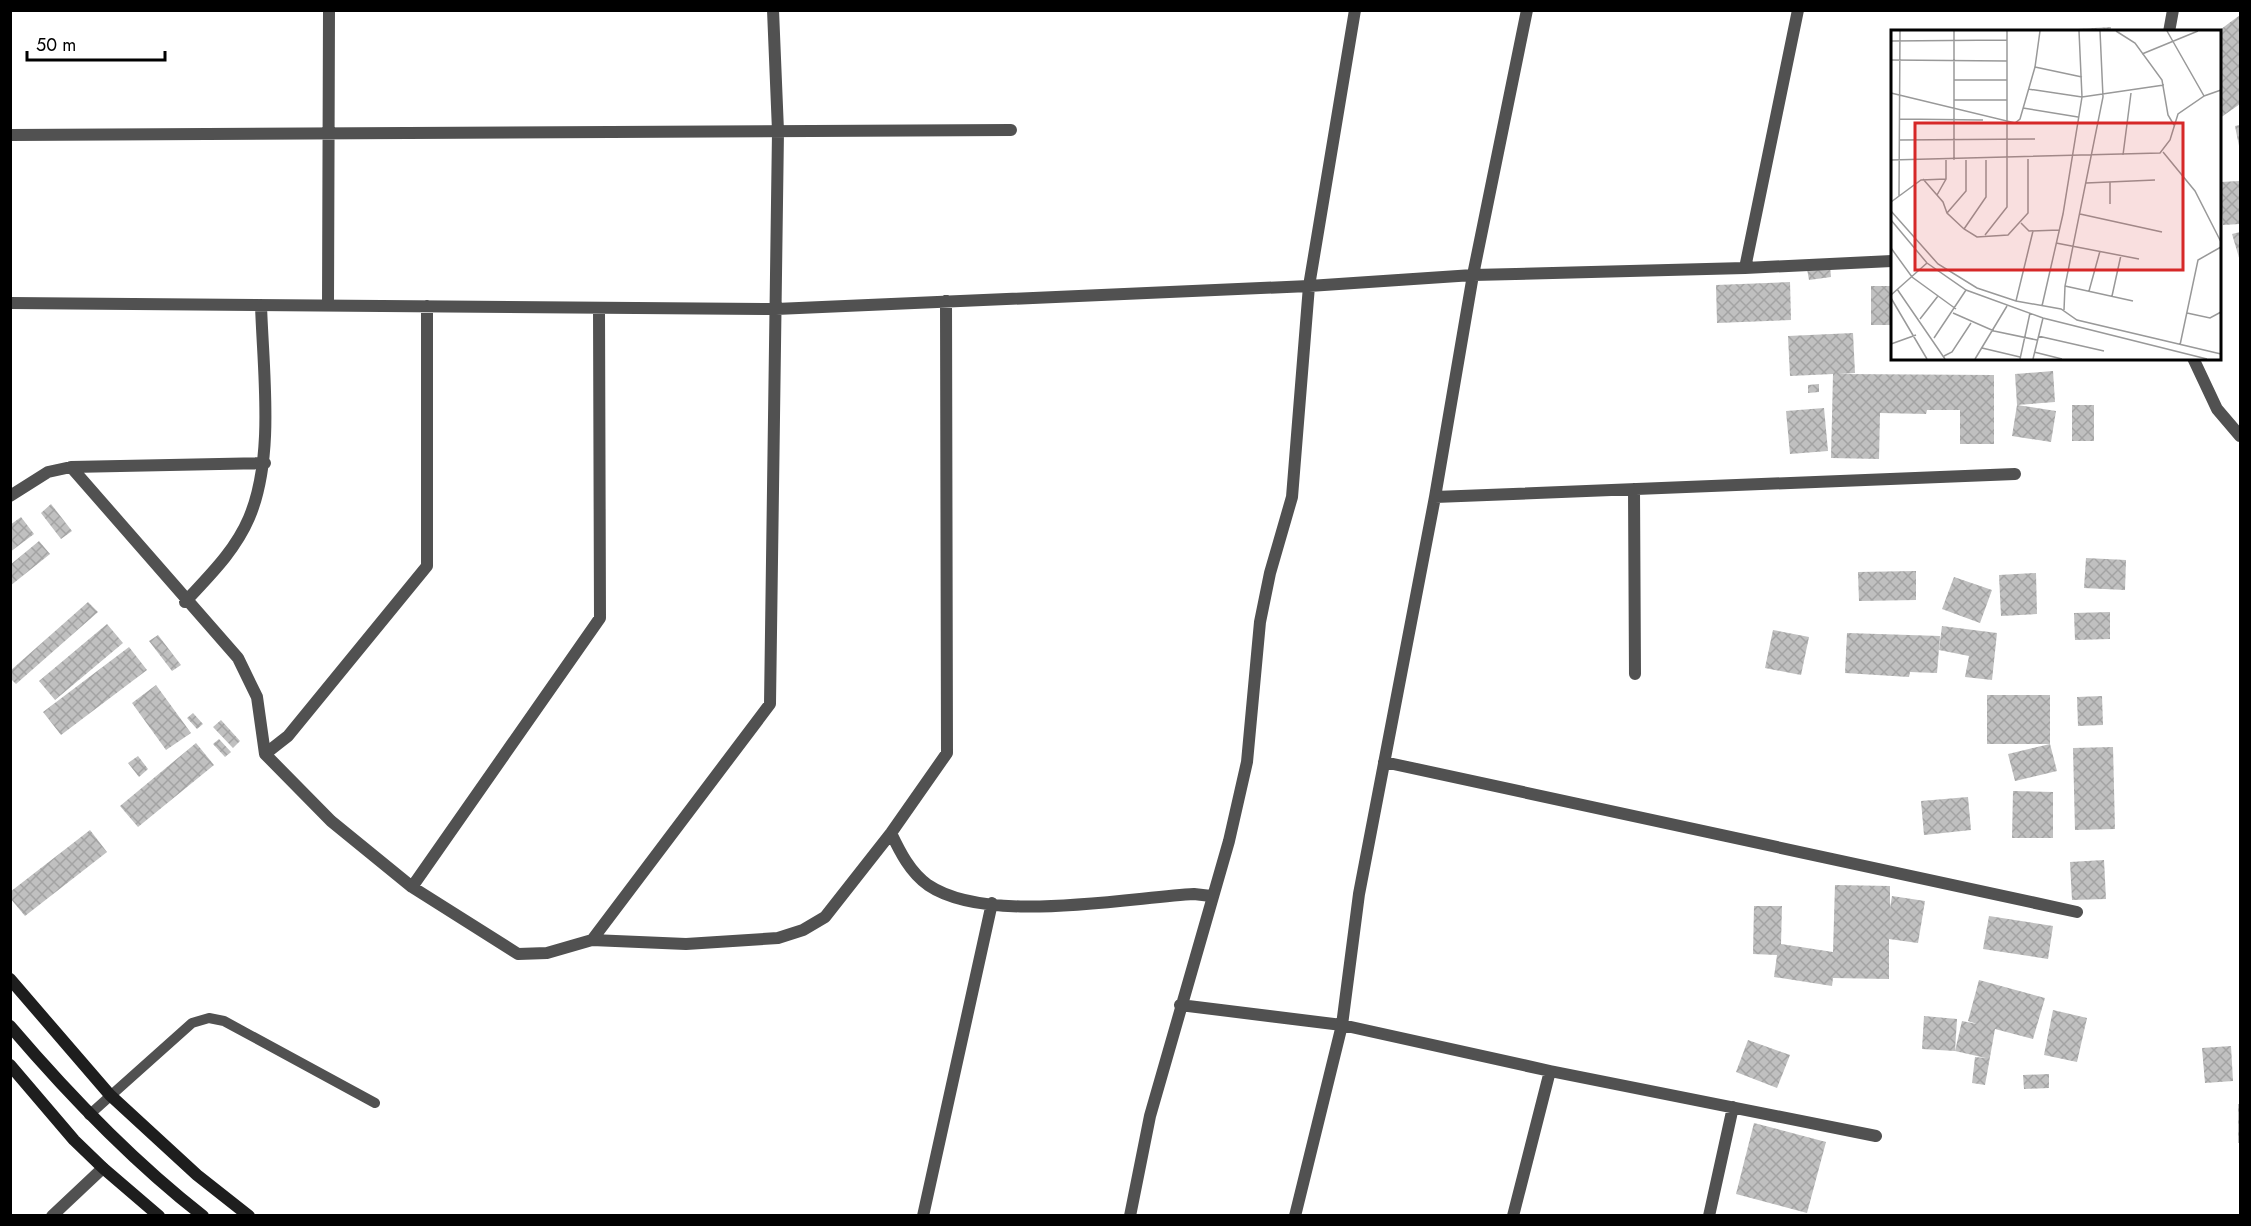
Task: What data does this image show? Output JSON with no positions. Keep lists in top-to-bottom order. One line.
{"scale_bar":"50 m"}
